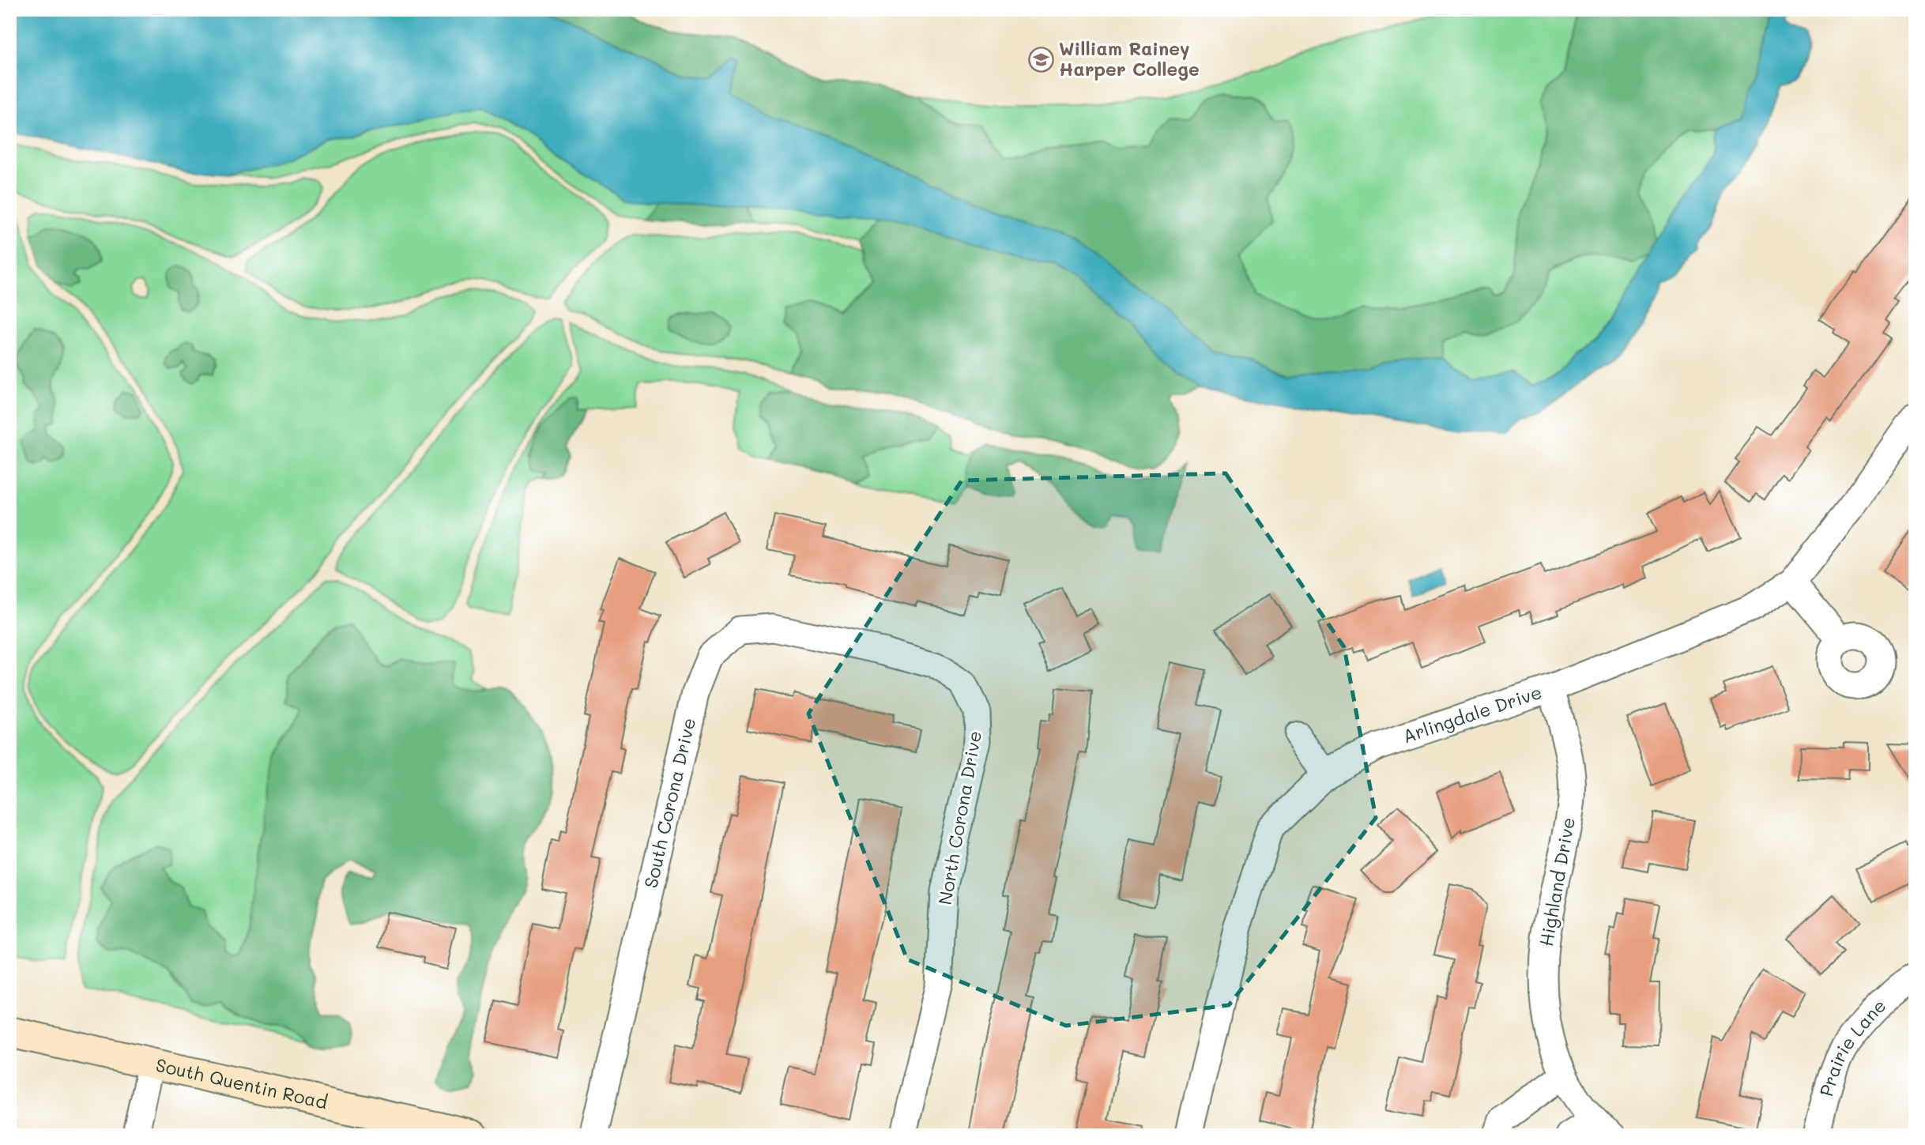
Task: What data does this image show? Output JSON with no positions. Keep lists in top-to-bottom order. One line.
{"streets":{"main road":["South Quentin Road"],"street":["Arlingdale Drive","South Corona Drive","North Corona Drive","Highland Drive","Prairie Lane"]},"crossings":[["Arlingdale Drive","Highland Drive"],["South Corona Drive","North Corona Drive"]],"places":{"school or university":["William Rainey Harper College"]}}
